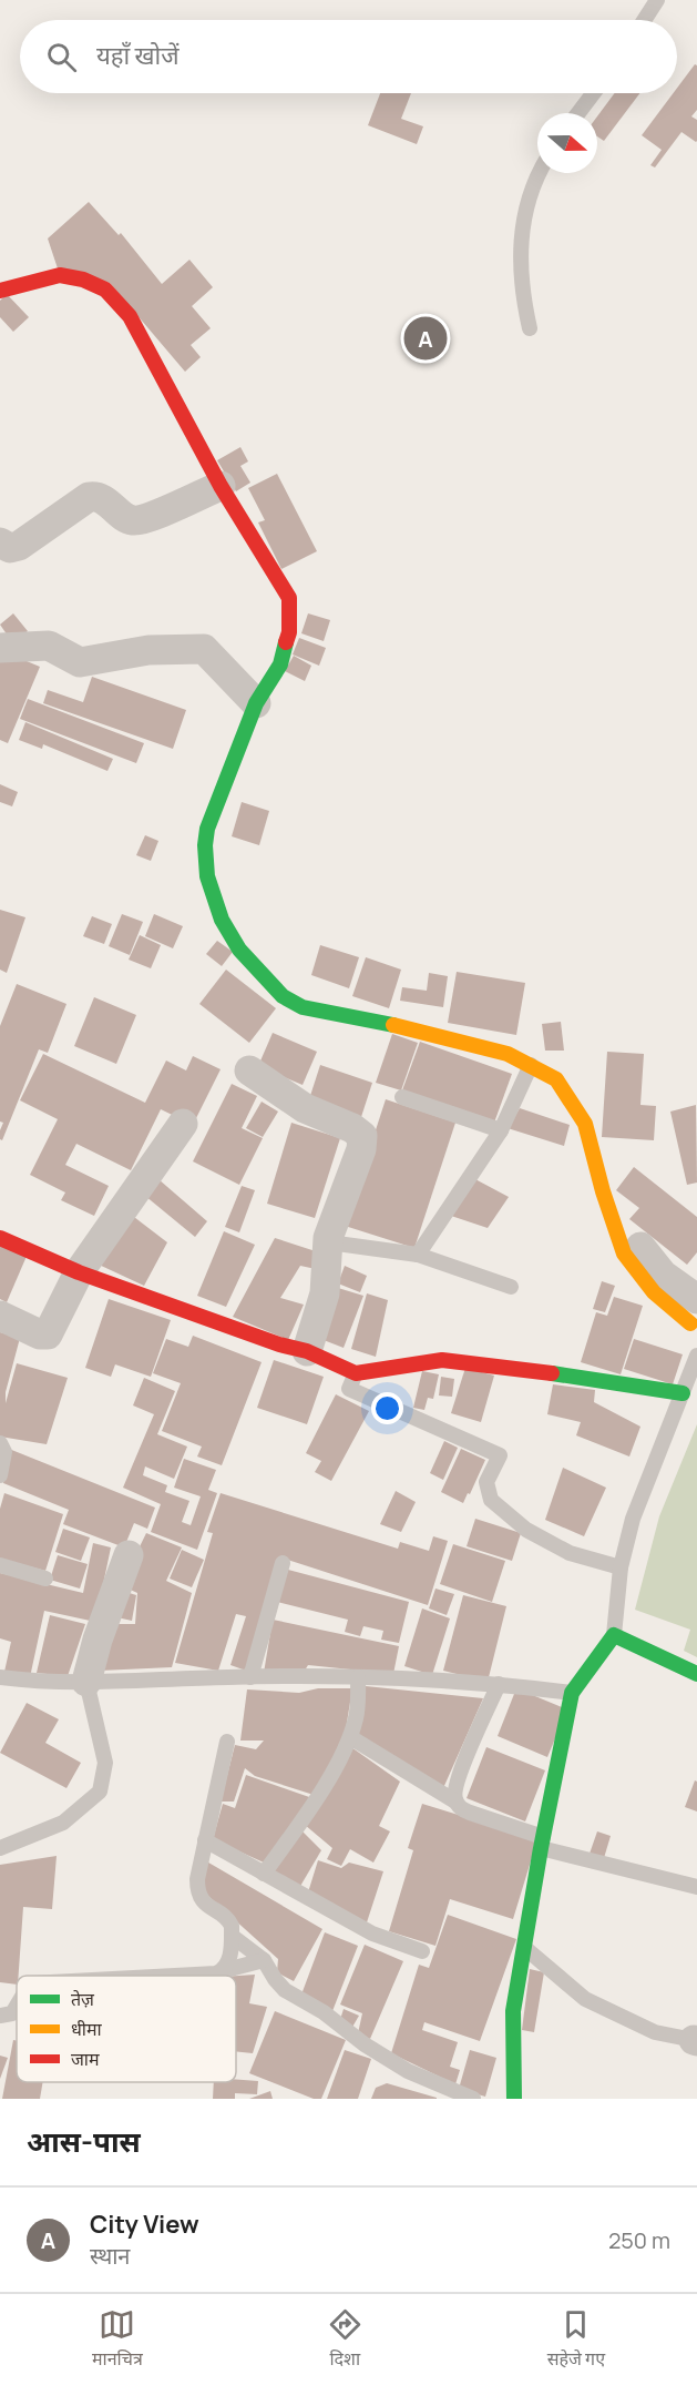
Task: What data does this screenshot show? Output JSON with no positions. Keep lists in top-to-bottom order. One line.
{"legend":["तेज़","धीमा","जाम"],"north":"right","page":{"search":"यहाँ खोजें","pins":"A","heading":"आस-पास","list":[{"mark":"A","name":"City View","note":"स्थान","value":"250 m"}],"nav":["मानचित्र","दिशा","सहेजे गए"]}}
